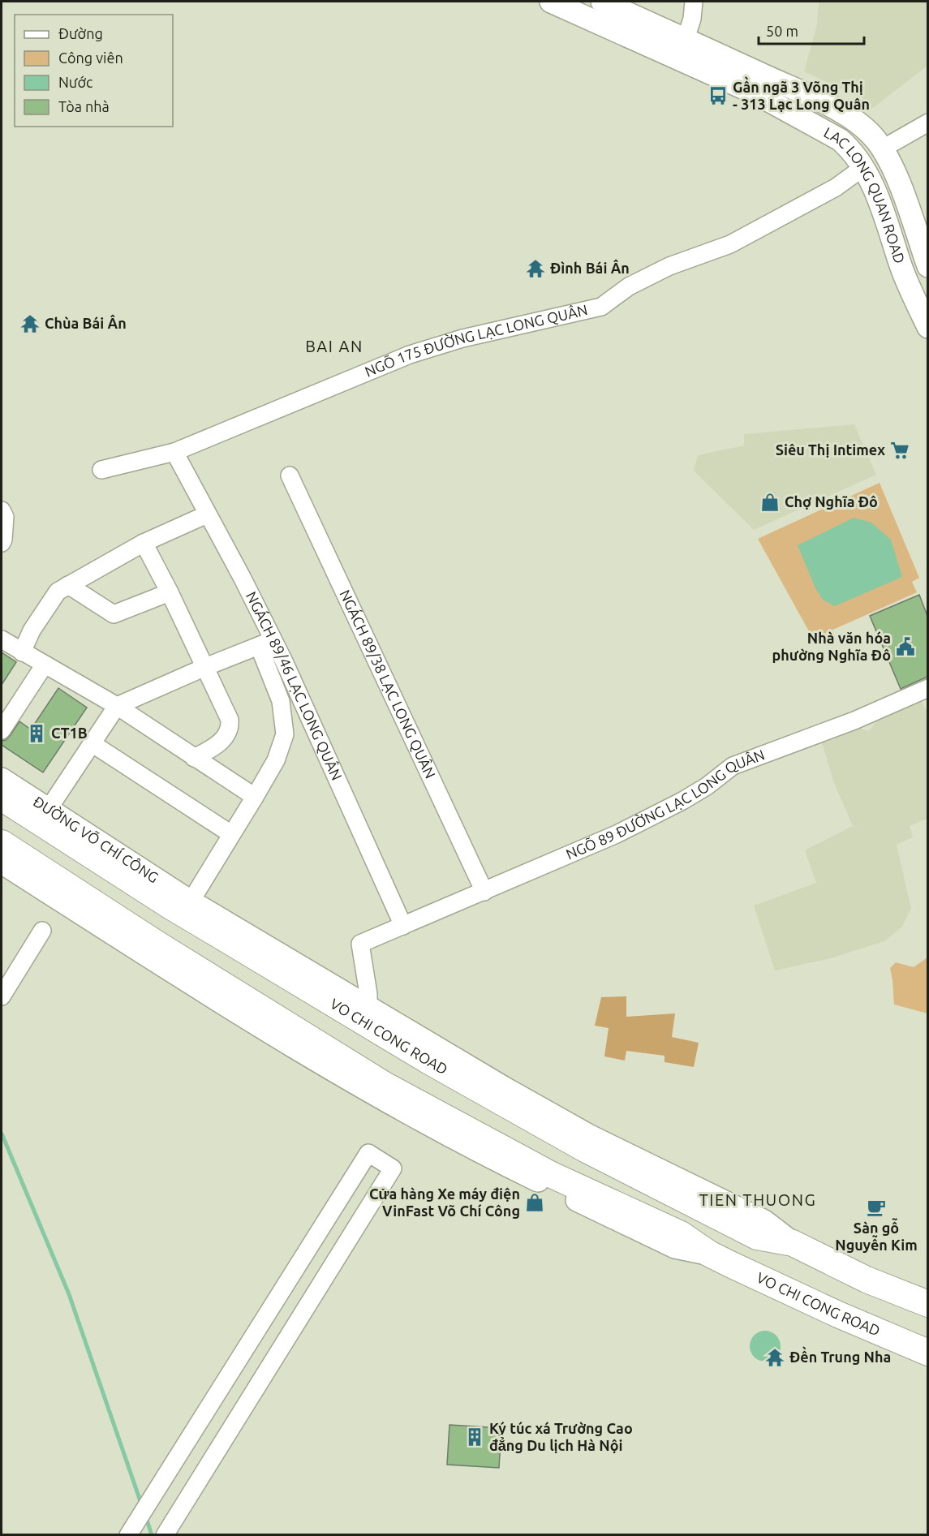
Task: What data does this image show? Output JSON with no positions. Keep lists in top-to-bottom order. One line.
{"streets":{"highway":["VO CHI CONG ROAD"],"main road":["LAC LONG QUAN ROAD","ĐƯỜNG VÕ CHÍ CÔNG"],"street":["NGÕ 175 ĐƯỜNG LẠC LONG QUÂN","NGÁCH 89/38 LẠC LONG QUÂN","NGÁCH 89/46 LẠC LONG QUÂN","NGÕ 89 ĐƯỜNG LẠC LONG QUÂN"]},"crossings":[["LAC LONG QUAN ROAD","NGÕ 175 ĐƯỜNG LẠC LONG QUÂN"],["NGÕ 175 ĐƯỜNG LẠC LONG QUÂN","NGÁCH 89/46 LẠC LONG QUÂN"],["NGÁCH 89/38 LẠC LONG QUÂN","NGÕ 89 ĐƯỜNG LẠC LONG QUÂN"],["NGÁCH 89/46 LẠC LONG QUÂN","NGÕ 89 ĐƯỜNG LẠC LONG QUÂN"],["NGÕ 89 ĐƯỜNG LẠC LONG QUÂN","VO CHI CONG ROAD"],["ĐƯỜNG VÕ CHÍ CÔNG","VO CHI CONG ROAD"]],"districts":["BAI AN","TIEN THUONG"],"places":{"bus stop":["Gần ngã 3 Võng Thị - 313 Lạc Long Quân"],"temple":["Đình Bái Ân","Chùa Bái Ân","Đền Trung Nha"],"supermarket":["Siêu Thị Intimex"],"shop":["Chợ Nghĩa Đô","Cửa hàng Xe máy điện VinFast Võ Chí Công"],"public building":["Nhà văn hóa phường Nghĩa Đô"],"building":["CT1B","Ký túc xá Trường Cao đẳng Du lịch Hà Nội"],"cafe":["Sàn gỗ Nguyễn Kim"]},"legend":["Đường","Công viên","Nước","Tòa nhà"],"scale_bar":"50 m"}
